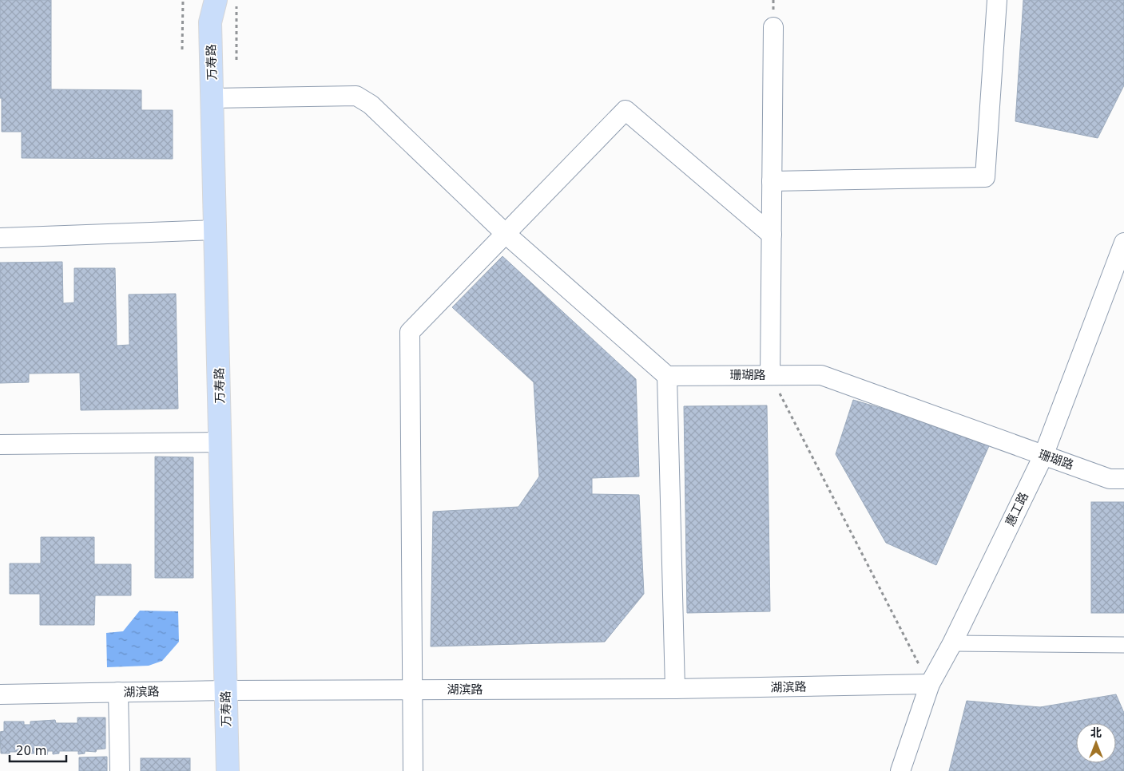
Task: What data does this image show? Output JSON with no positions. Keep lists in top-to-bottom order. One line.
{"streets":{"main road":["万寿路"],"street":["珊瑚路","惠工路","湖滨路"]},"crossings":[["万寿路","湖滨路"],["珊瑚路","惠工路"],["惠工路","湖滨路"]],"scale_bar":"20 m","north":"top"}
